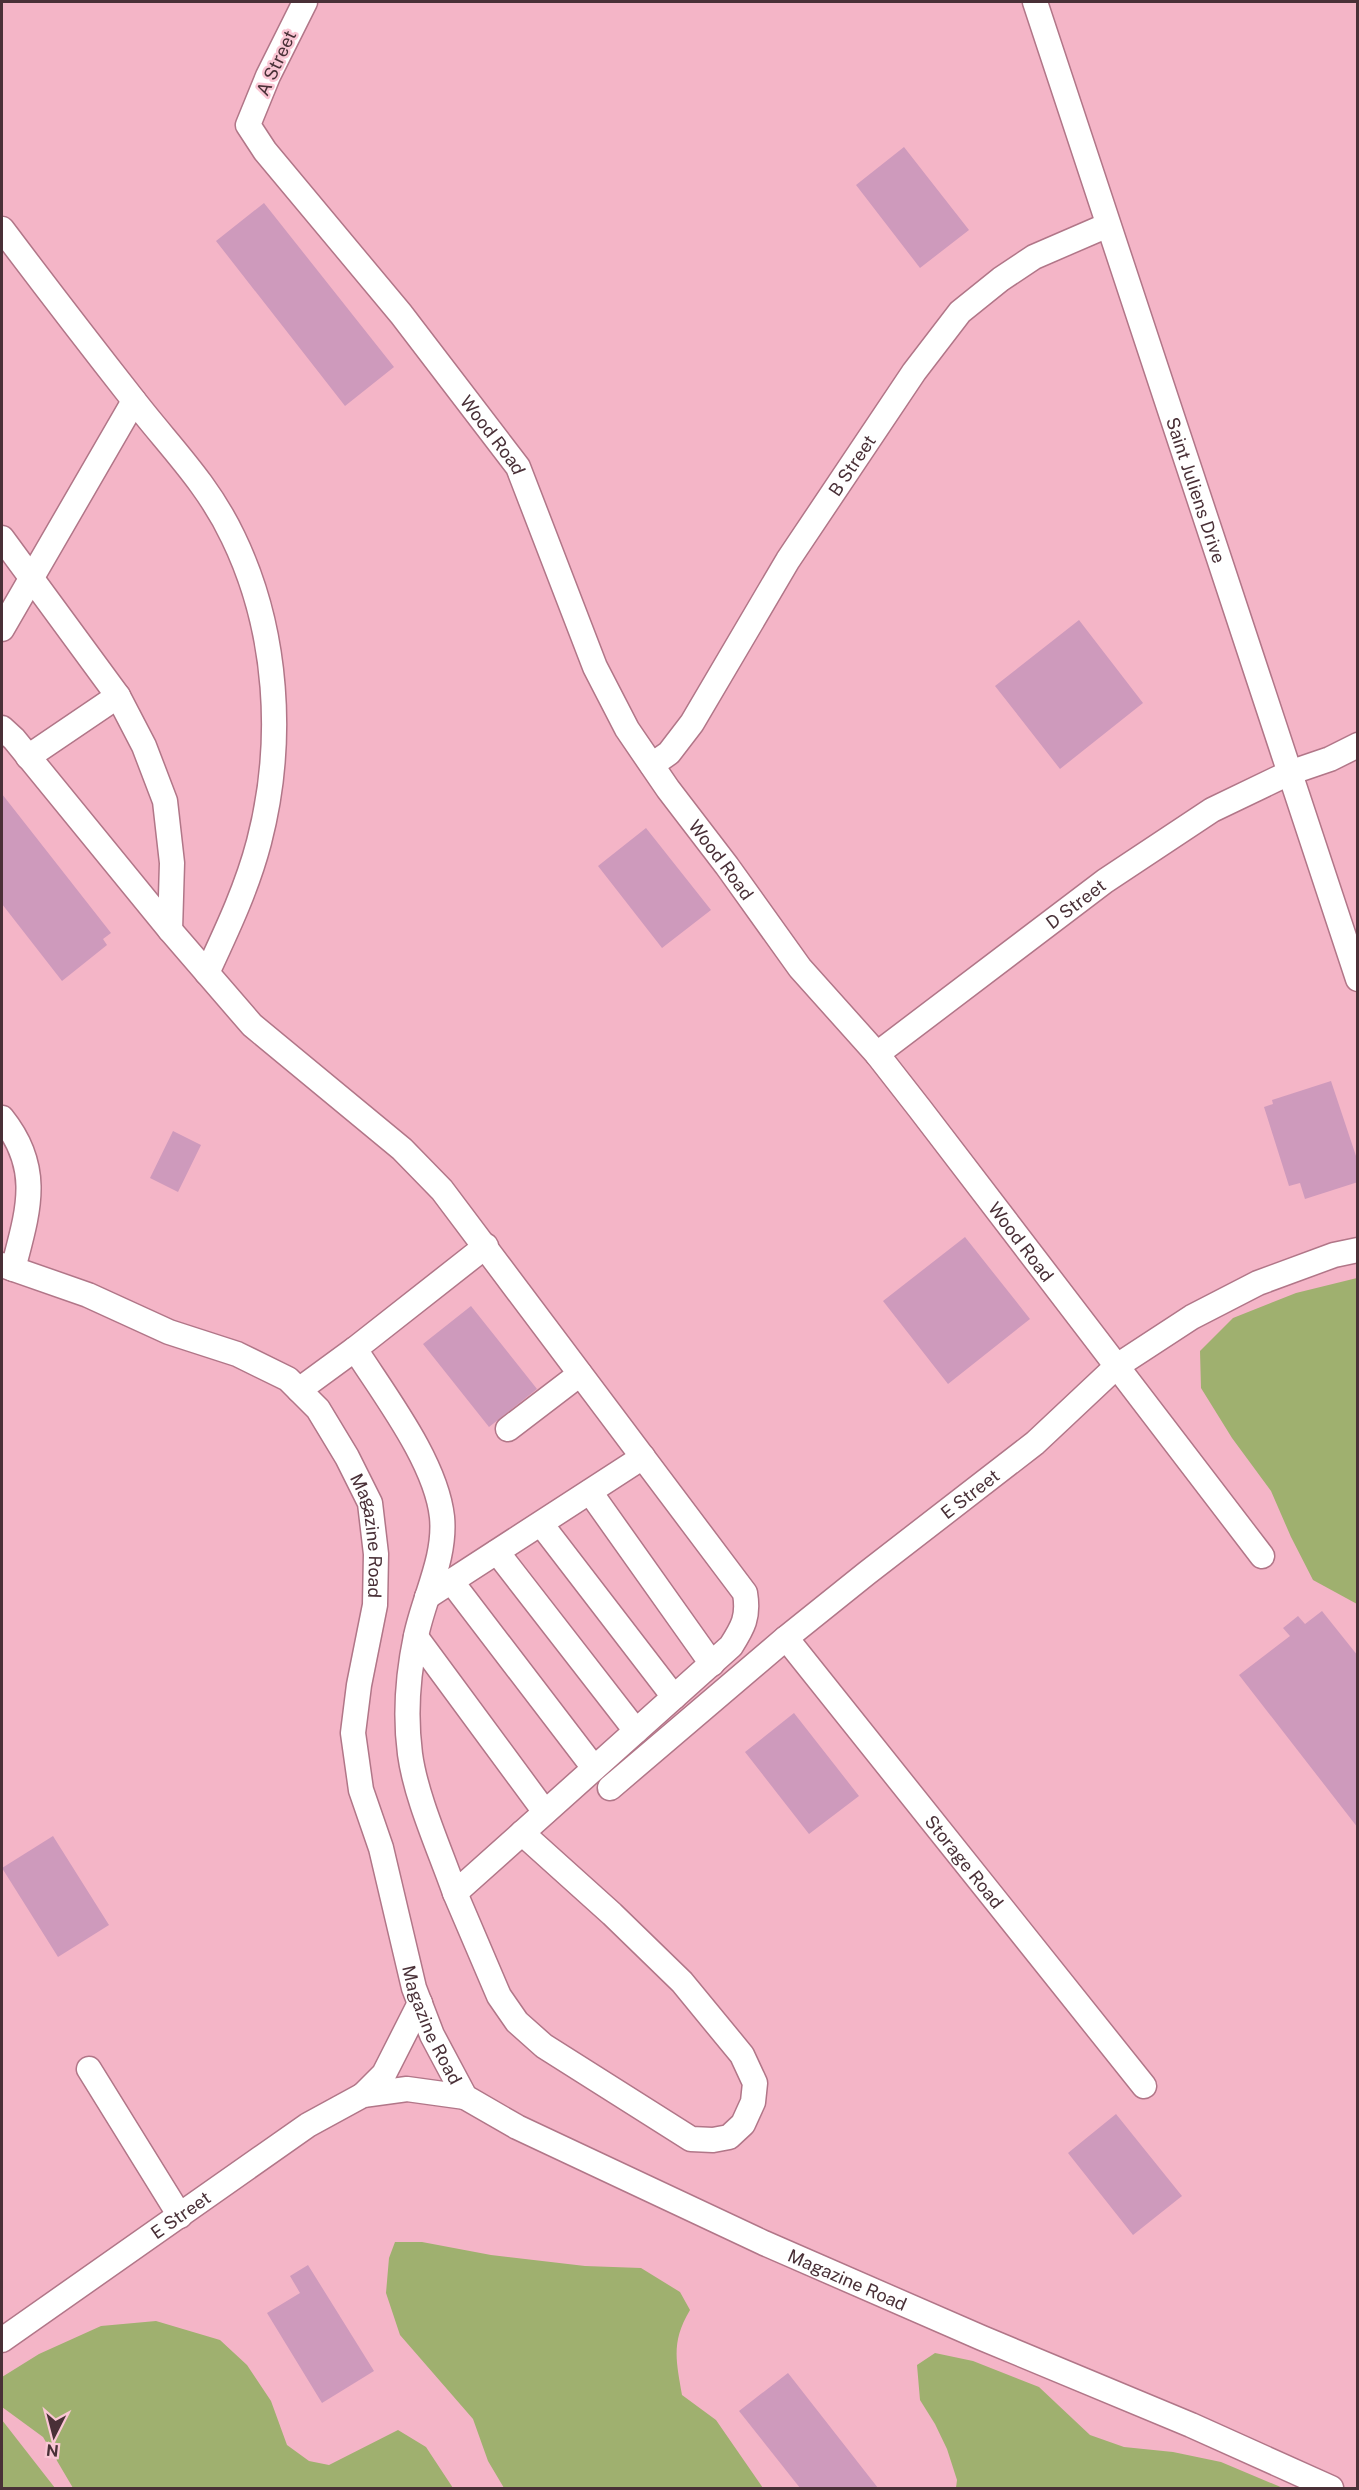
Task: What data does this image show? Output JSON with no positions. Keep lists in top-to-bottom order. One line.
{"streets":{"street":["A Street","Wood Road","B Street","Saint Juliens Drive","D Street","E Street","Magazine Road","Storage Road"]},"crossings":[["A Street","Wood Road"],["Wood Road","B Street"],["Wood Road","D Street"],["Wood Road","E Street"],["B Street","Saint Juliens Drive"],["Saint Juliens Drive","D Street"],["E Street","Magazine Road"],["E Street","Storage Road"]],"north":"bottom"}
